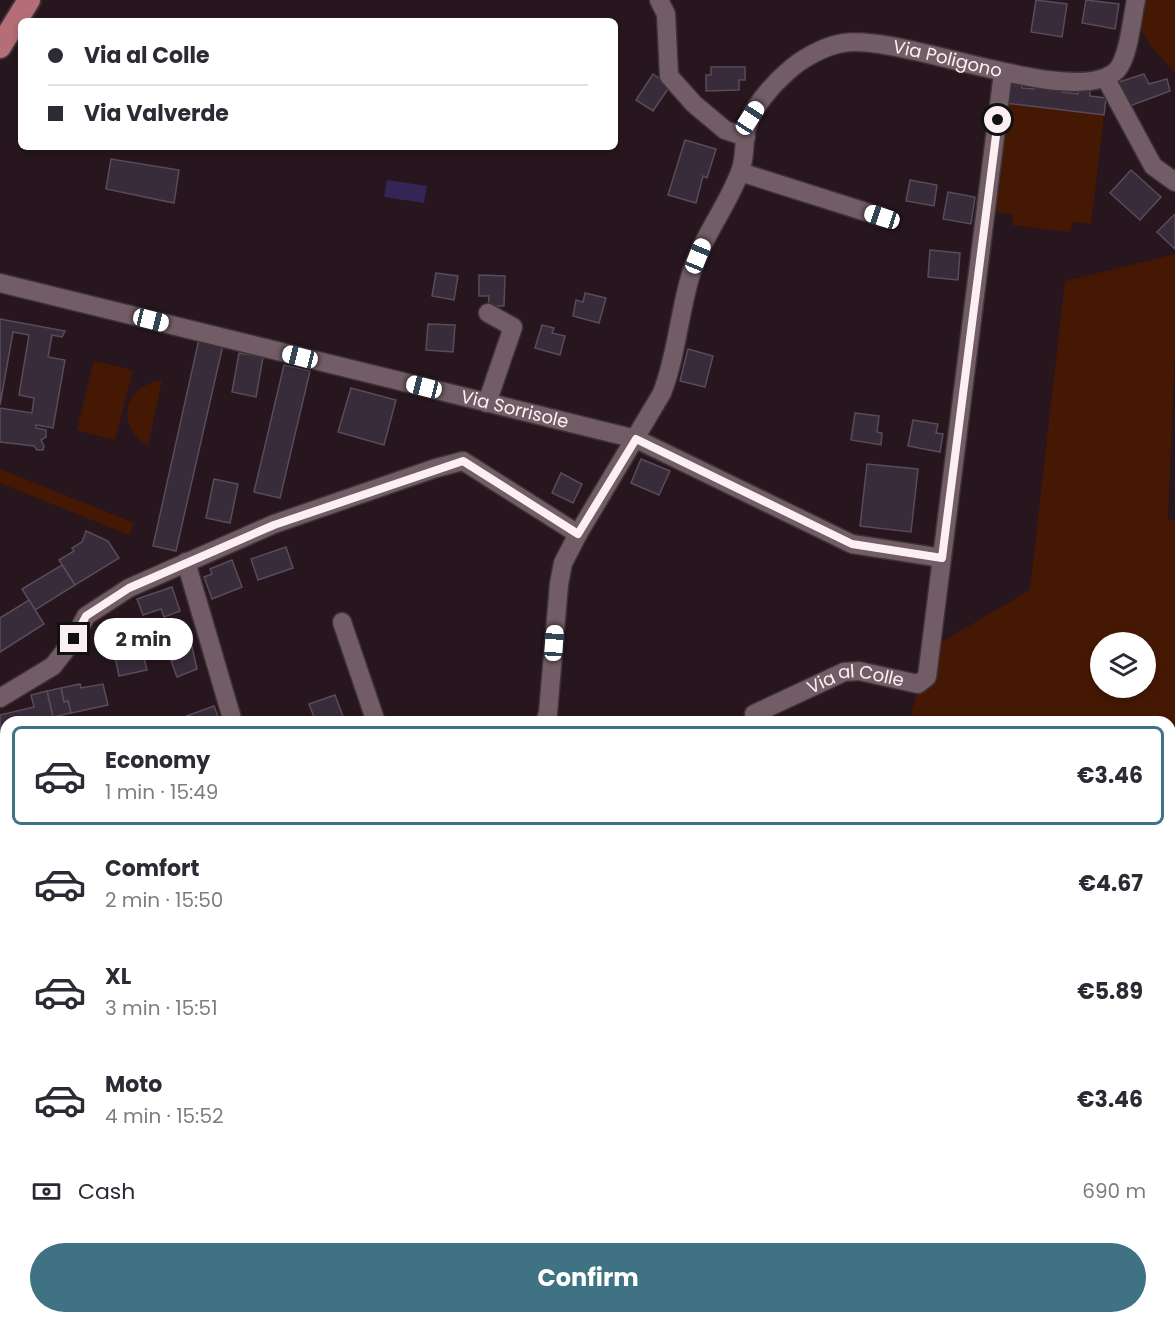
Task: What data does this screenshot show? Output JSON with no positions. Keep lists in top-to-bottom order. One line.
{"streets":{"street":["Via Poligono","Via Sorrisole","Via al Colle"]},"crossings":[["Via Poligono","Via Sorrisole"],["Via Poligono","Via al Colle"],["Via Sorrisole","Via al Colle"]],"page":{"banner":["Via al Colle","Via Valverde"],"bubble":"2 min","list":[{"name":"Economy","note":"1 min · 15:49","value":"€3.46"},{"name":"Comfort","note":"2 min · 15:50","value":"€4.67"},{"name":"XL","note":"3 min · 15:51","value":"€5.89"},{"name":"Moto","note":"4 min · 15:52","value":"€3.46"}],"pay":["Cash","690 m"],"buttons":"Confirm"}}
